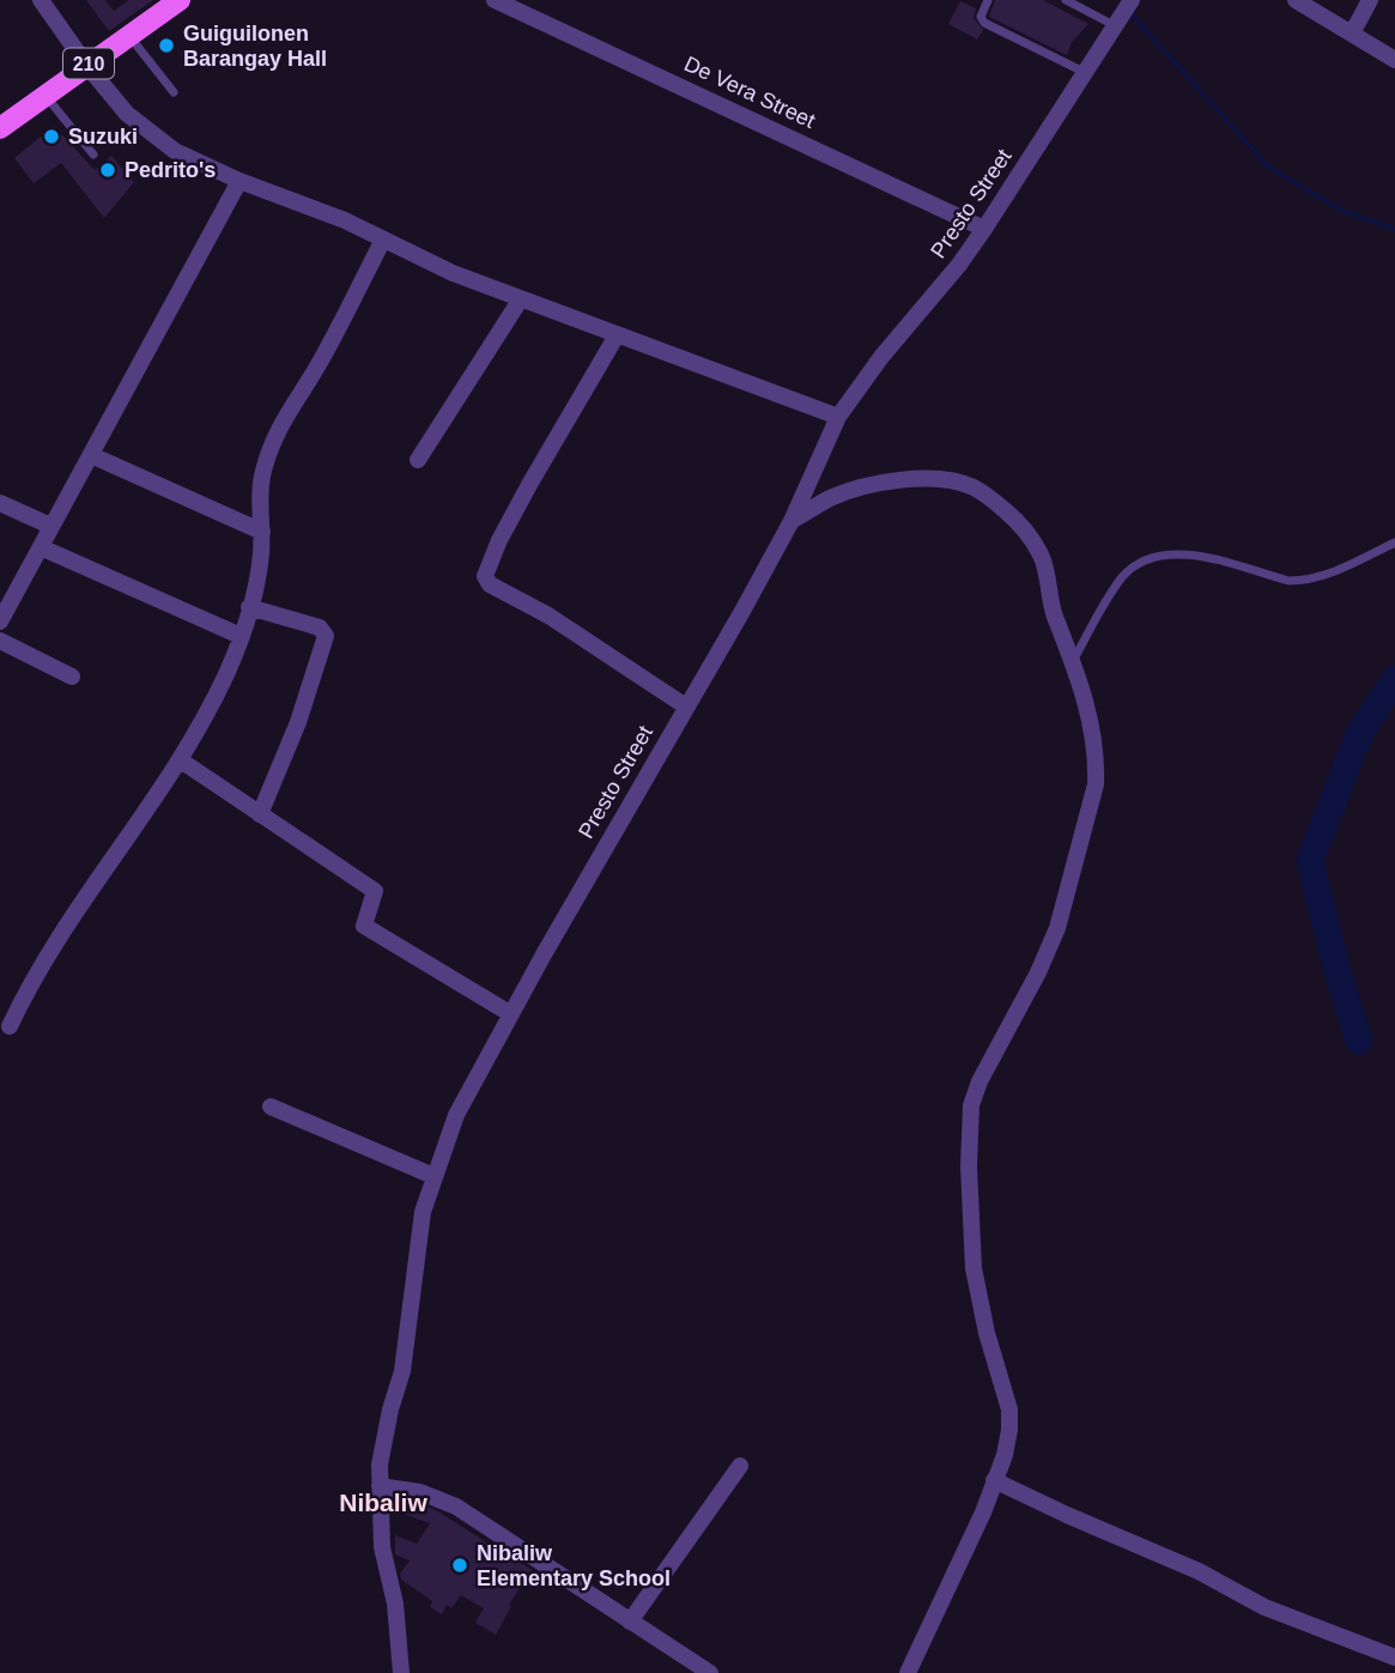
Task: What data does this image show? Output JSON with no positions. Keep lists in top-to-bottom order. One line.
{"streets":{"main road":["210"],"street":["De Vera Street","Presto Street"]},"crossings":[["De Vera Street","Presto Street"]],"districts":["Nibaliw"],"places":["Guiguilonen Barangay Hall","Suzuki","Pedrito's","Nibaliw Elementary School"]}
